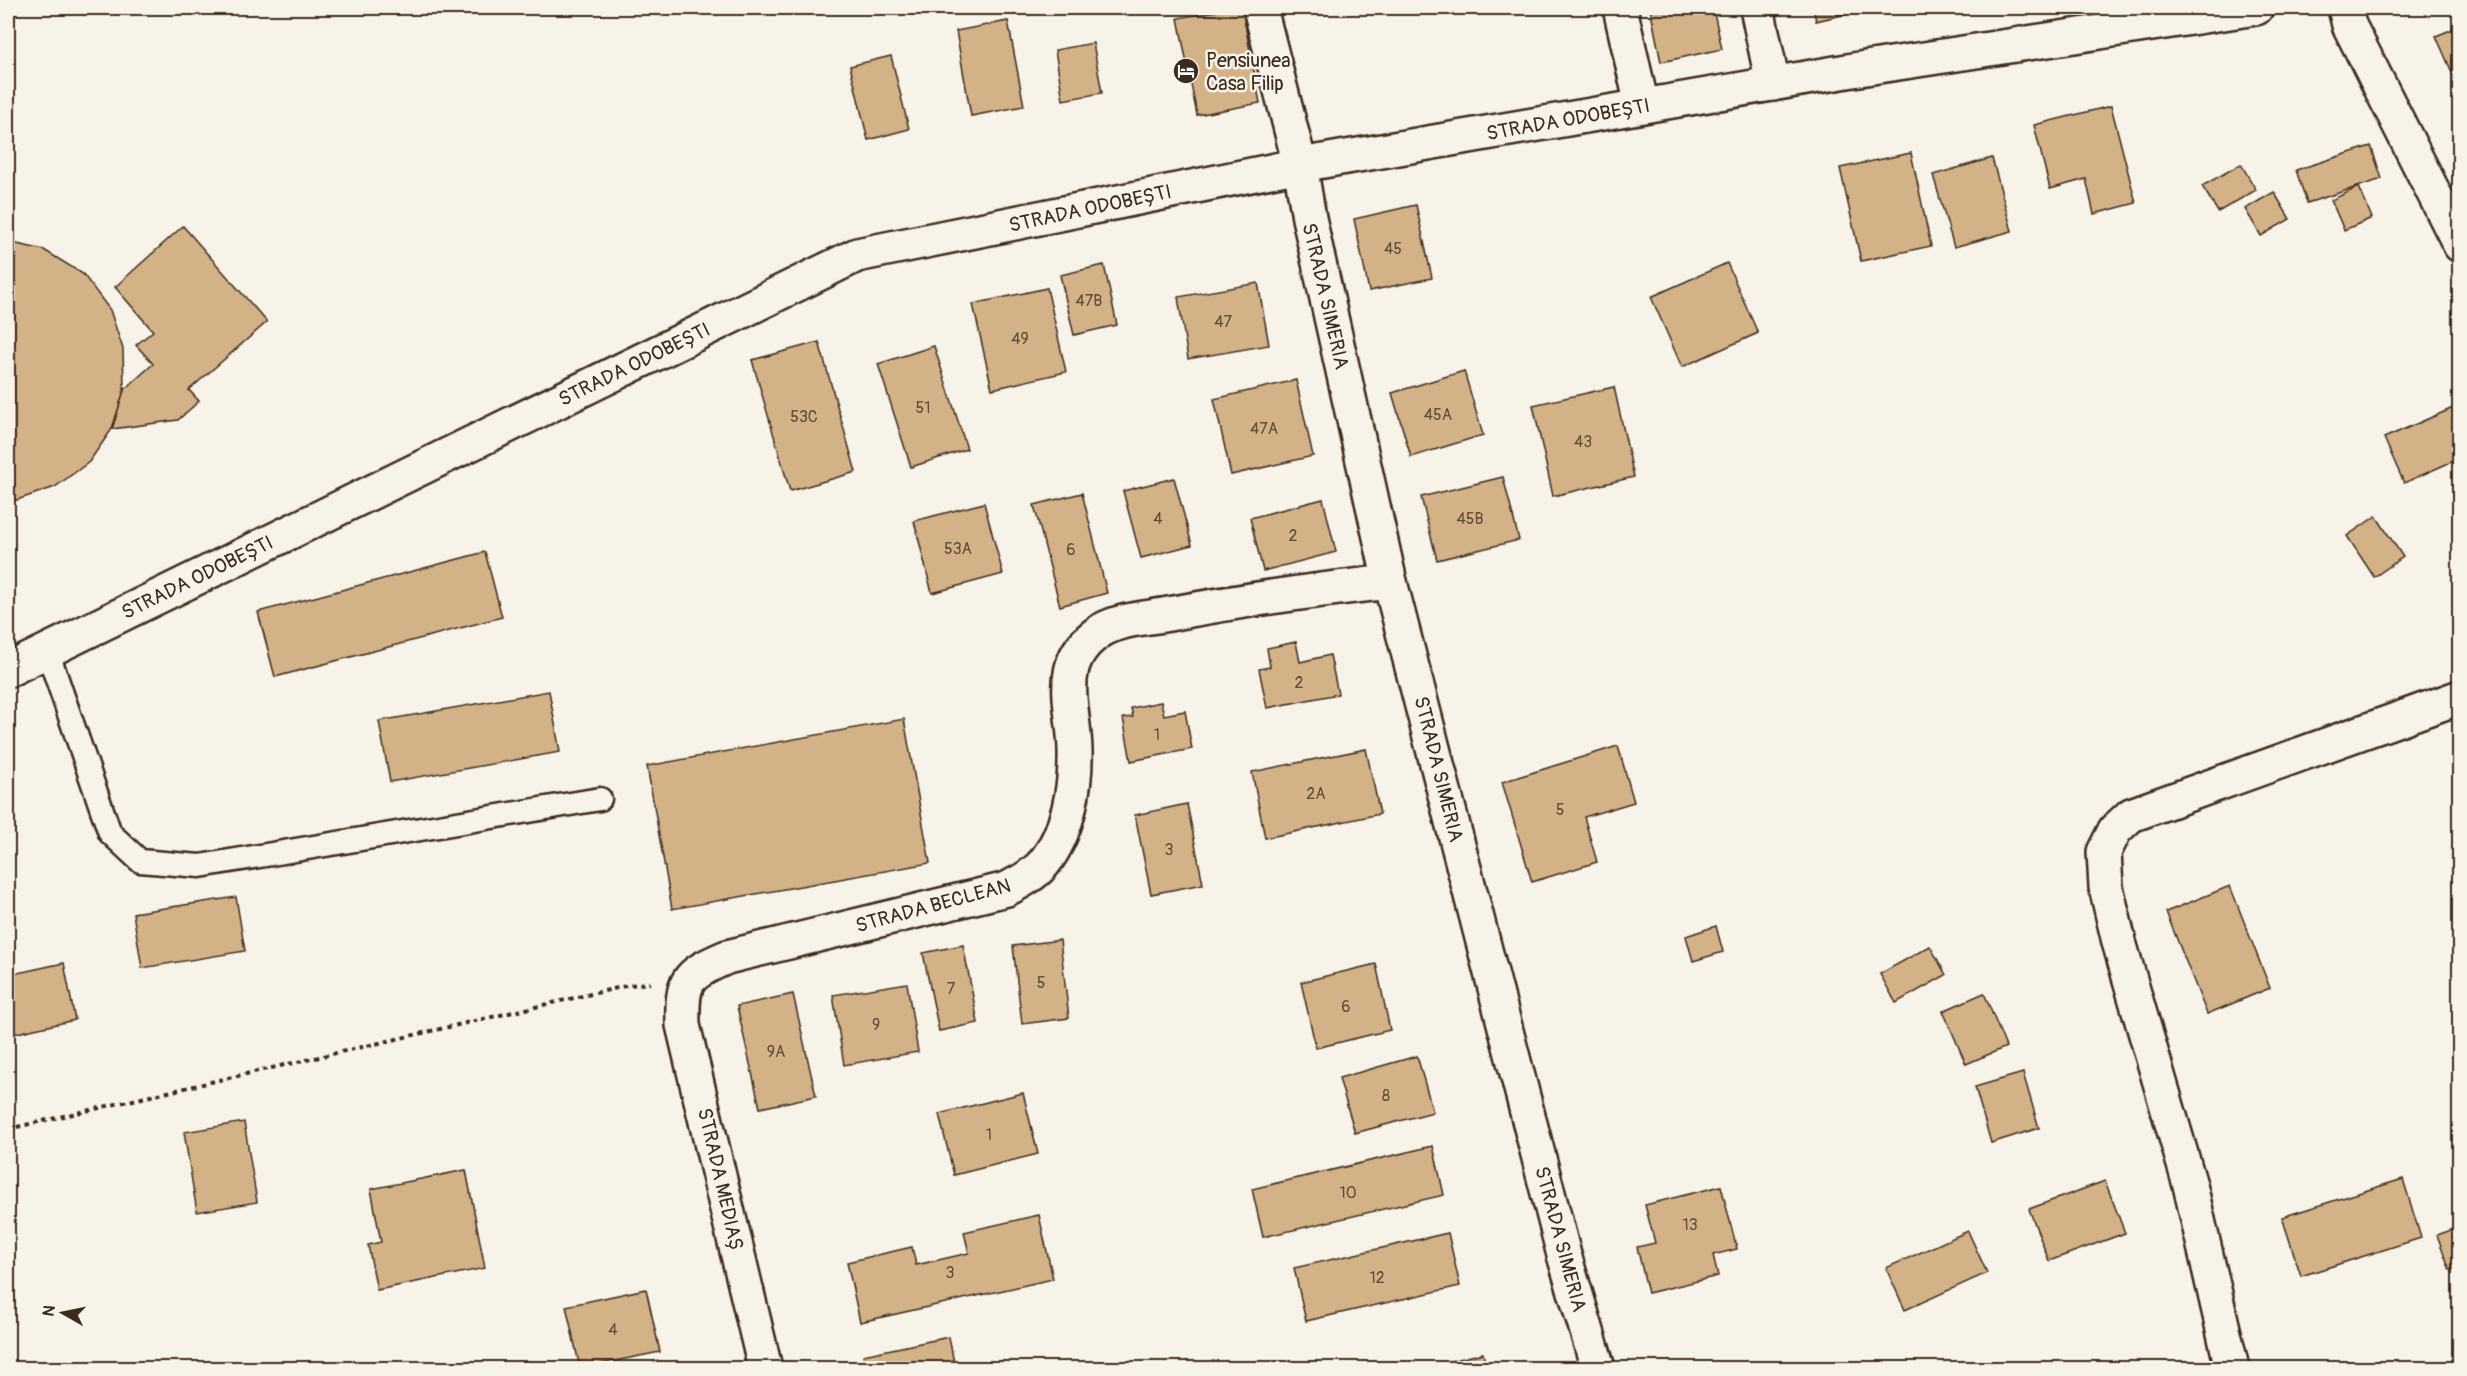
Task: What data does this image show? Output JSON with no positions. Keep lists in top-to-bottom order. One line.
{"streets":{"street":["STRADA ODOBEȘTI","STRADA SIMERIA","STRADA BECLEAN","STRADA MEDIAȘ"]},"crossings":[["STRADA ODOBEȘTI","STRADA SIMERIA"],["STRADA SIMERIA","STRADA BECLEAN"],["STRADA BECLEAN","STRADA MEDIAȘ"]],"places":{"hotel":["Pensiunea Casa Filip"]},"house_numbers":["45","47B","47","49","51","45A","53C","47A","43","4","45B","2","53A","6","2","1","2A","5","3","5","7","6","9","9A","8","1","10","13","3","12","4"],"north":"left"}
